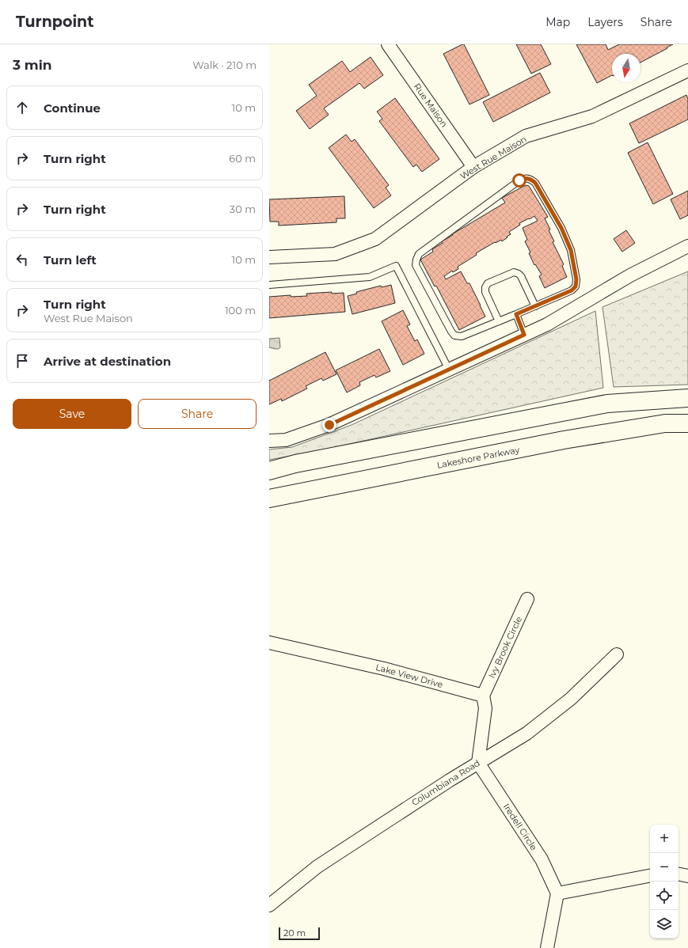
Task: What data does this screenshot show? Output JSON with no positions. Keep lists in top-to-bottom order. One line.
{"streets":{"main road":["Lakeshore Parkway"],"street":["Rue Maison","West Rue Maison","Ivy Brook Circle","Lake View Drive","Columbiana Road","Iredell Circle"]},"crossings":[["Rue Maison","West Rue Maison"],["Ivy Brook Circle","Lake View Drive"],["Columbiana Road","Iredell Circle"]],"scale_bar":"20 m","north":"bottom","page":{"header":"Turnpoint","nav":["Map","Layers","Share"],"heading":["3 min","Walk · 210 m"],"list":[["Continue","10 m"],["Turn right","60 m"],["Turn right","30 m"],["Turn left","10 m"],["Turn right","West Rue Maison","100 m"],"Arrive at destination"],"buttons":["Save","Share"],"map_buttons":["+","−"],"scale":"20 m"}}
